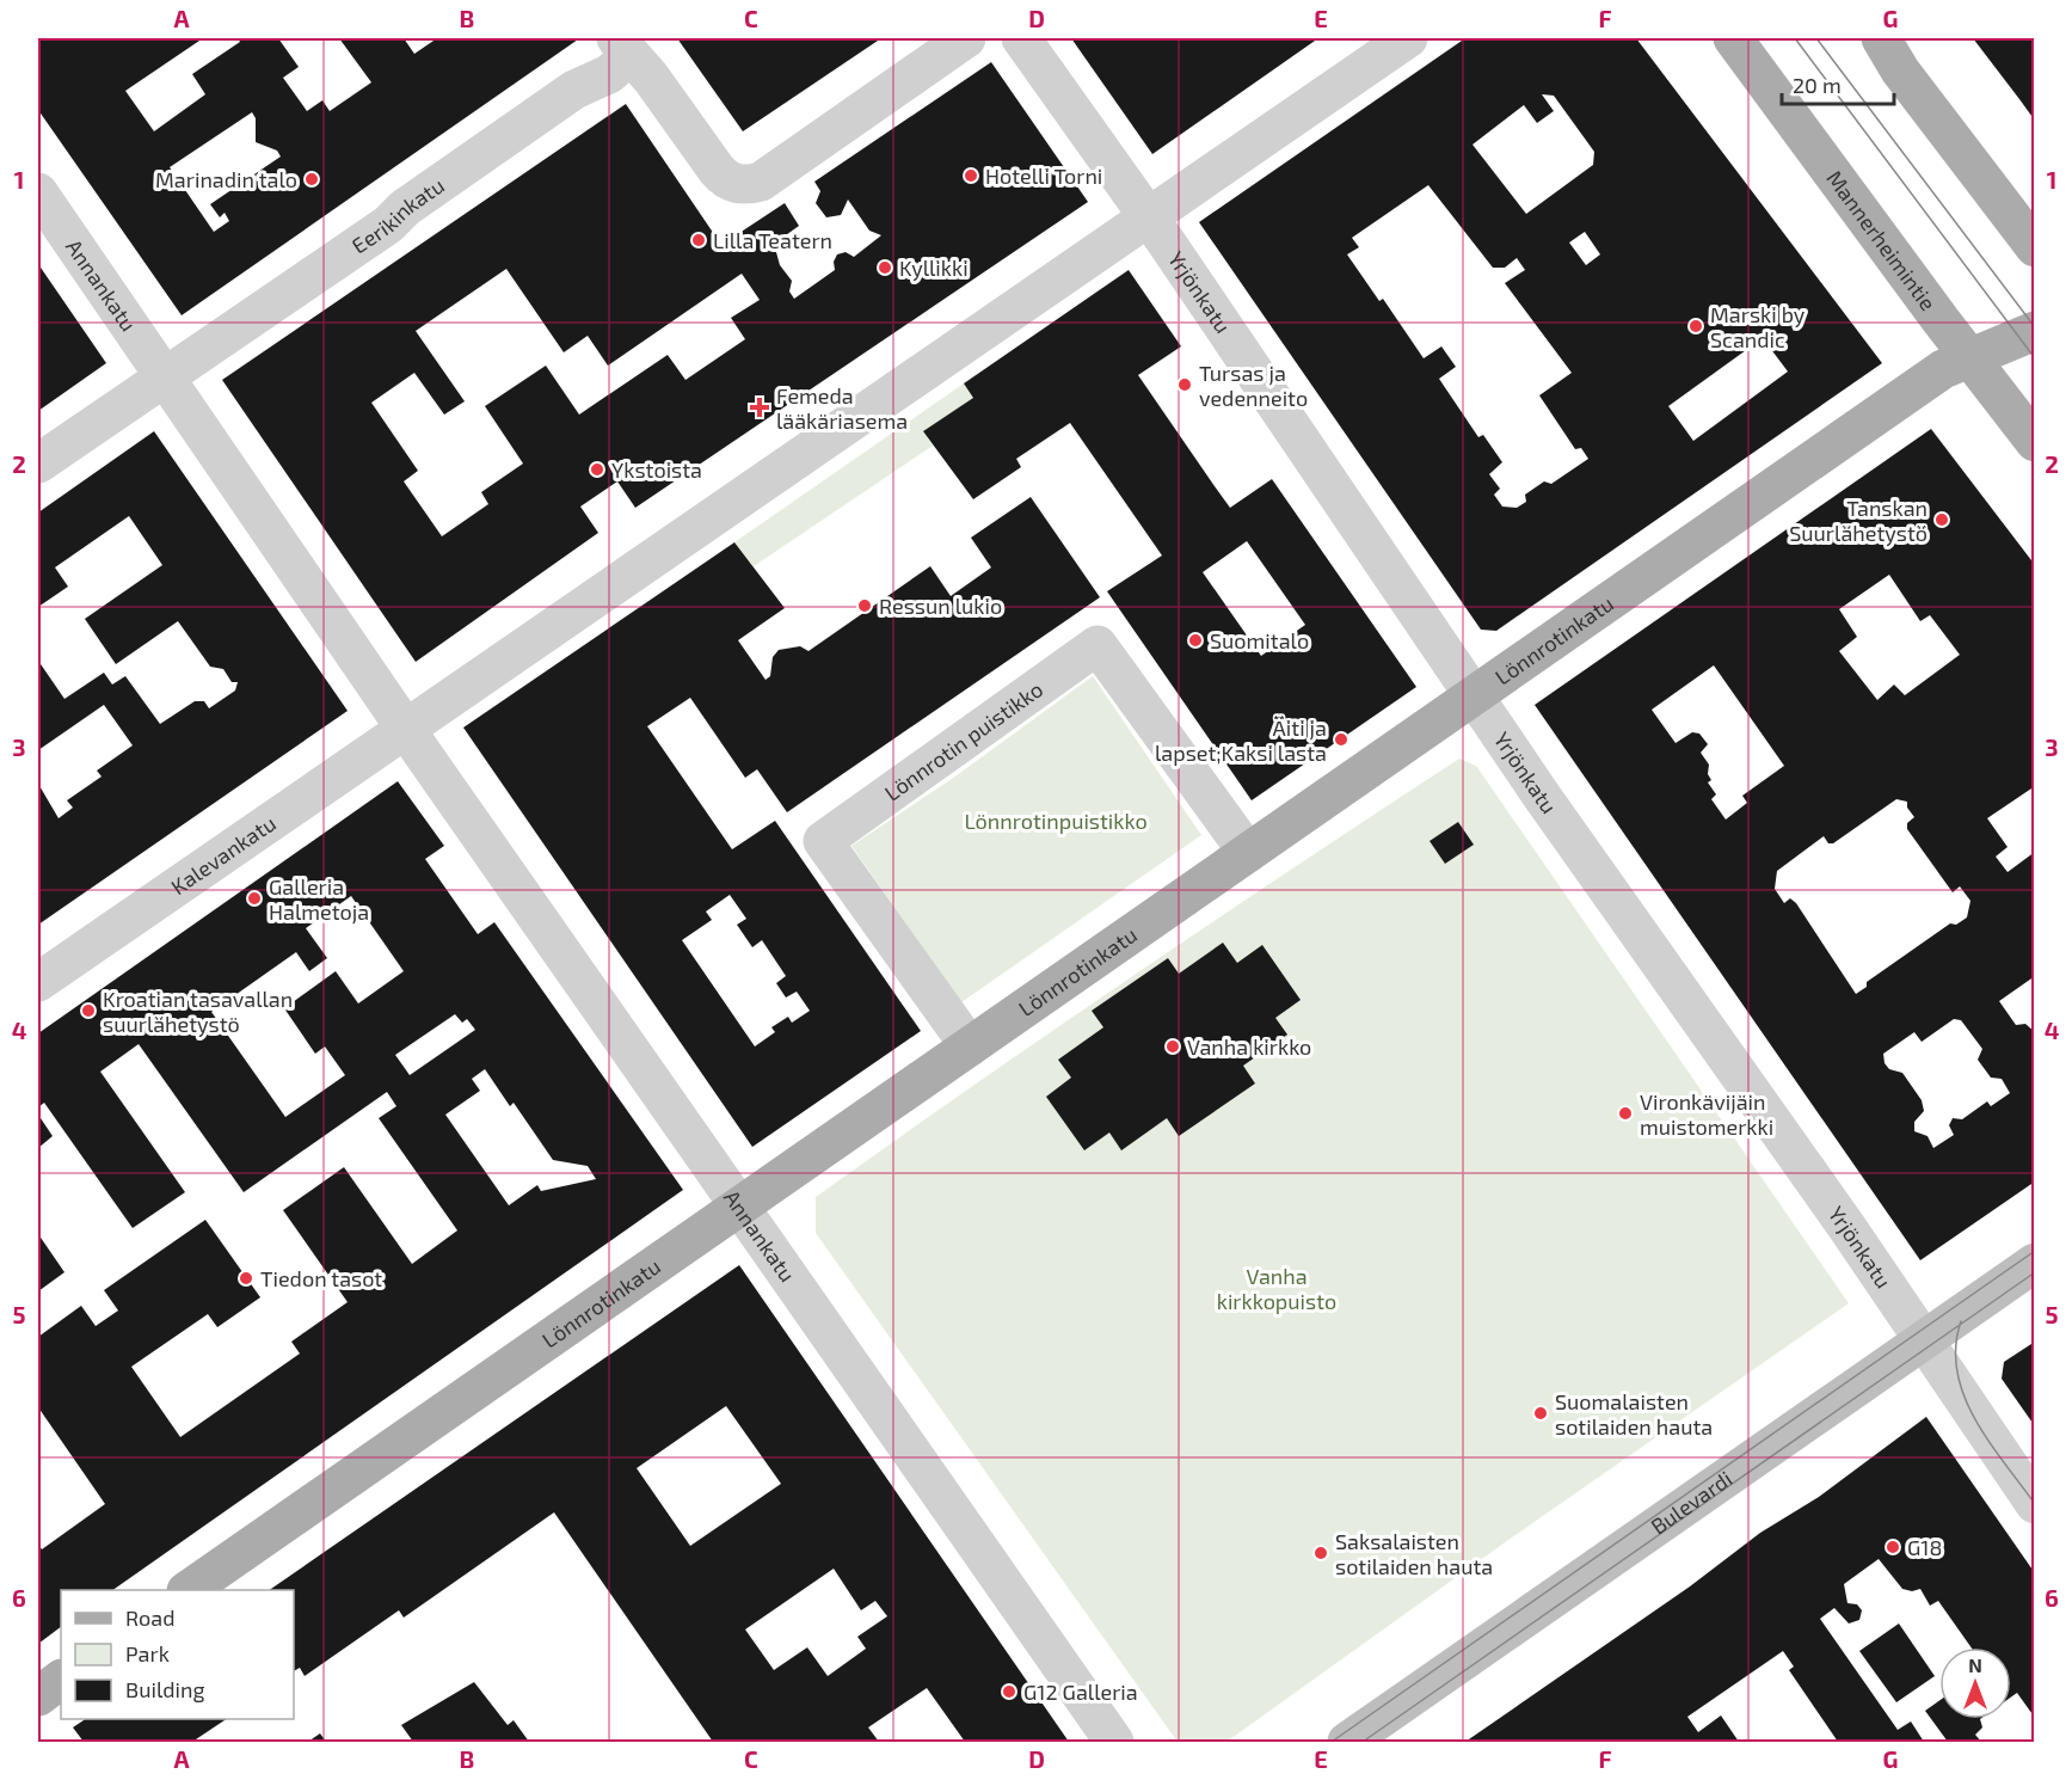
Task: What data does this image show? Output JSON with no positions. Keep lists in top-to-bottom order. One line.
{"streets":{"main road":["Mannerheimintie","Lönnrotinkatu"],"street":["Eerikinkatu","Annankatu","Yrjönkatu","Lönnrotin puistikko","Kalevankatu","Bulevardi"]},"crossings":[["Eerikinkatu","Annankatu"],["Mannerheimintie","Lönnrotinkatu"],["Annankatu","Lönnrotinkatu"],["Annankatu","Kalevankatu"],["Yrjönkatu","Lönnrotinkatu"],["Yrjönkatu","Kalevankatu"],["Yrjönkatu","Bulevardi"],["Lönnrotinkatu","Lönnrotin puistikko"]],"parks":["Lönnrotinpuistikko","Vanha kirkkopuisto"],"places":{"other":["Hotelli Torni","Marinadin talo","Lilla Teatern","Kyllikki","Marski by Scandic","Tursas ja vedenneito","Ykstoista","Tanskan Suurlähetystö","Ressun lukio","Suomitalo","Äiti ja lapset;Kaksi lasta","Galleria Halmetoja","Kroatian tasavallan suurlähetystö","Vanha kirkko","Vironkävijäin muistomerkki","Tiedon tasot","Suomalaisten sotilaiden hauta","G18","Saksalaisten sotilaiden hauta","G12 Galleria"],"health":["Femeda lääkäriasema"]},"legend":["Road","Park","Building"],"scale_bar":"20 m","north":"top","grid":{"columns":["A","B","C","D","E","F","G"],"rows":["1","2","3","4","5","6"]}}
